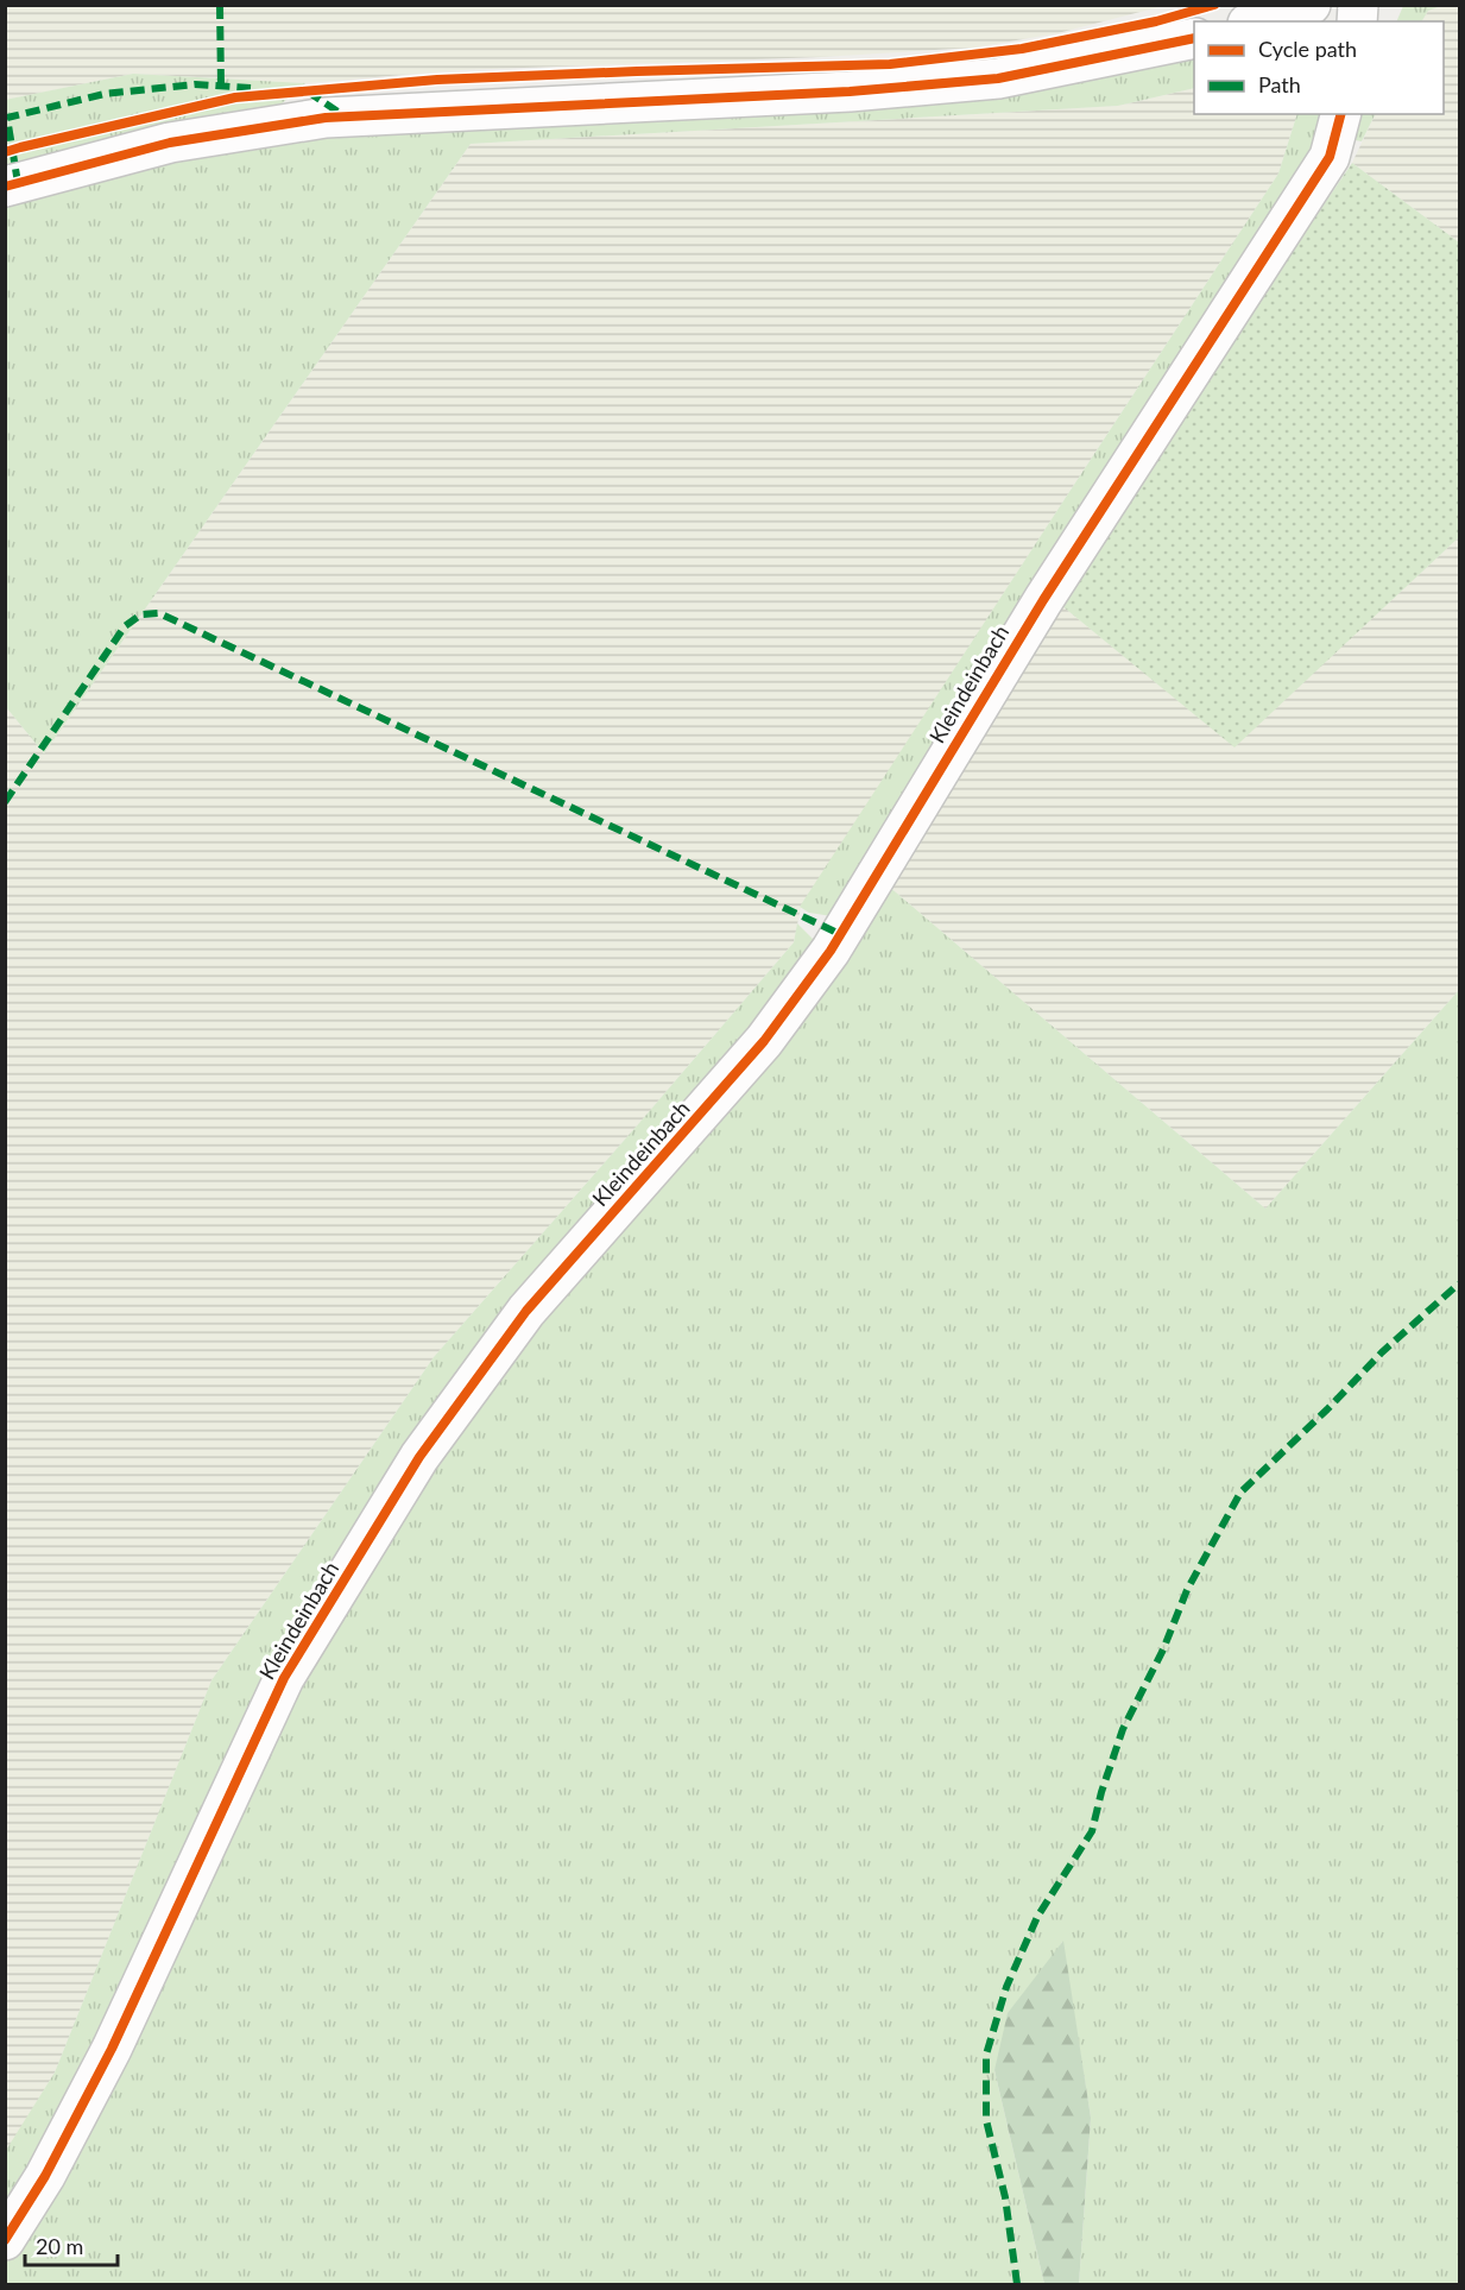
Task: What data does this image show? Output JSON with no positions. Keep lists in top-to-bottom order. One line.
{"streets":{"street":["Kleindeinbach"]},"legend":["Cycle path","Path"],"scale_bar":"20 m"}
